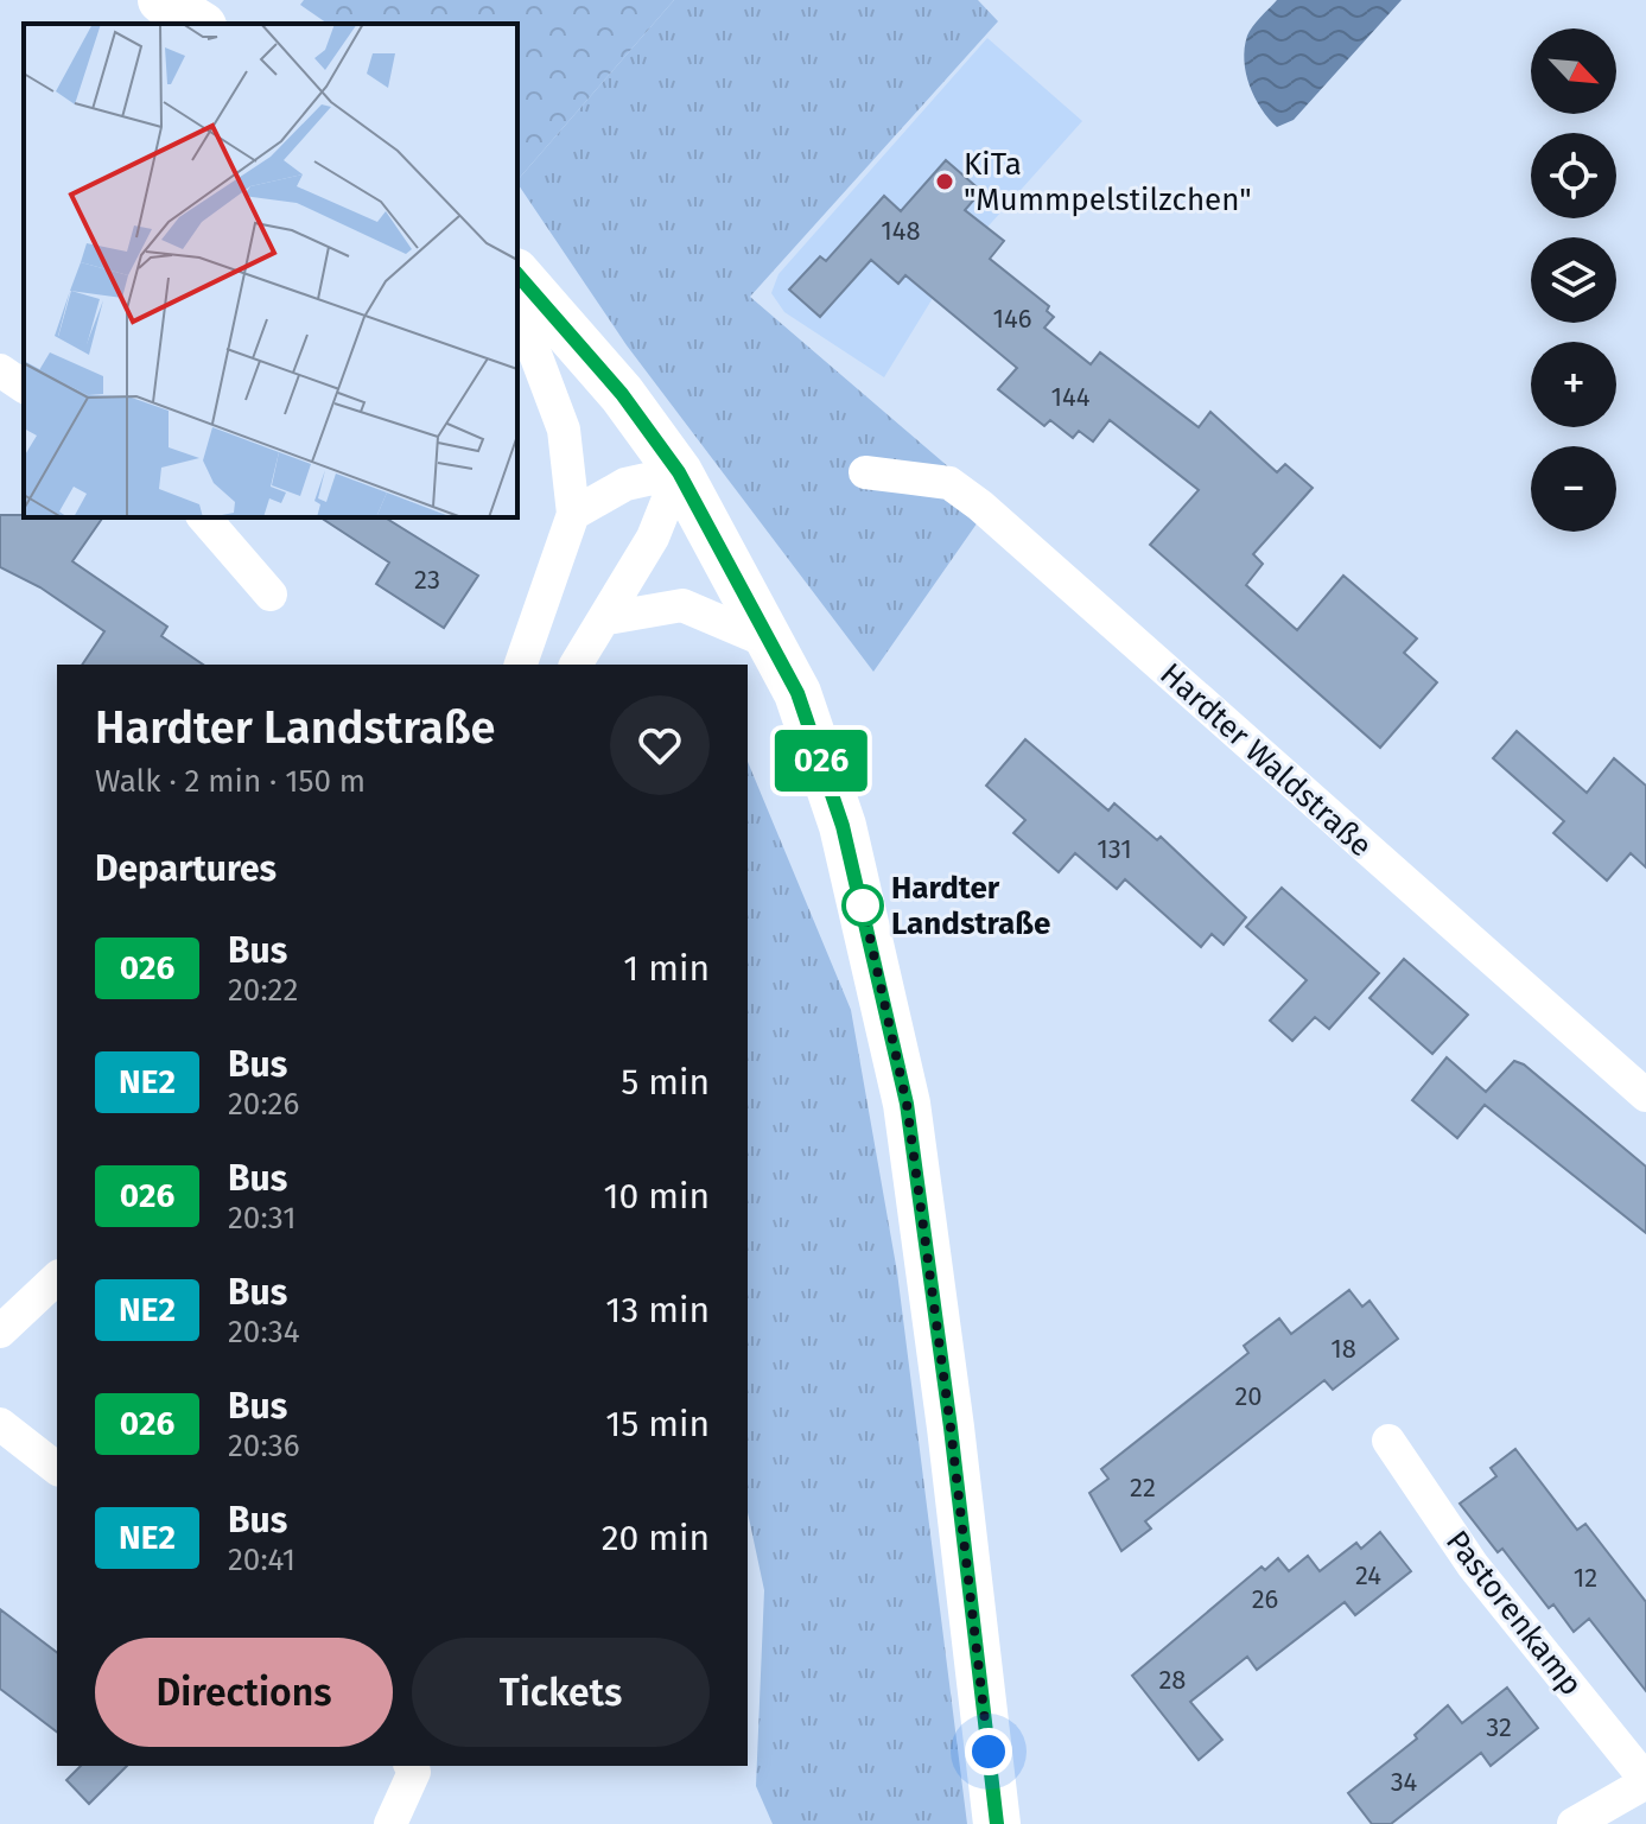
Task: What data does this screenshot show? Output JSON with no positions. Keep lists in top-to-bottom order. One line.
{"streets":{"street":["Hardter Waldstraße","Pastorenkamp"]},"places":["KiTa \"Mummpelstilzchen\"","Hardter Landstraße"],"lines":["bus line 026"],"house_numbers":["148","146","144","23","131","18","20","22","24","12","26","28","32","34"],"north":"bottom right","page":{"on_map":"026","map_buttons":["+","−"],"heading":[["Hardter Landstraße","Walk · 2 min · 150 m"],"Departures"],"list":[{"mark":"026","name":"Bus","note":"20:22","value":"1 min"},{"mark":"NE2","name":"Bus","note":"20:26","value":"5 min"},{"mark":"026","name":"Bus","note":"20:31","value":"10 min"},{"mark":"NE2","name":"Bus","note":"20:34","value":"13 min"},{"mark":"026","name":"Bus","note":"20:36","value":"15 min"},{"mark":"NE2","name":"Bus","note":"20:41","value":"20 min"}],"buttons":["Directions","Tickets"]}}
